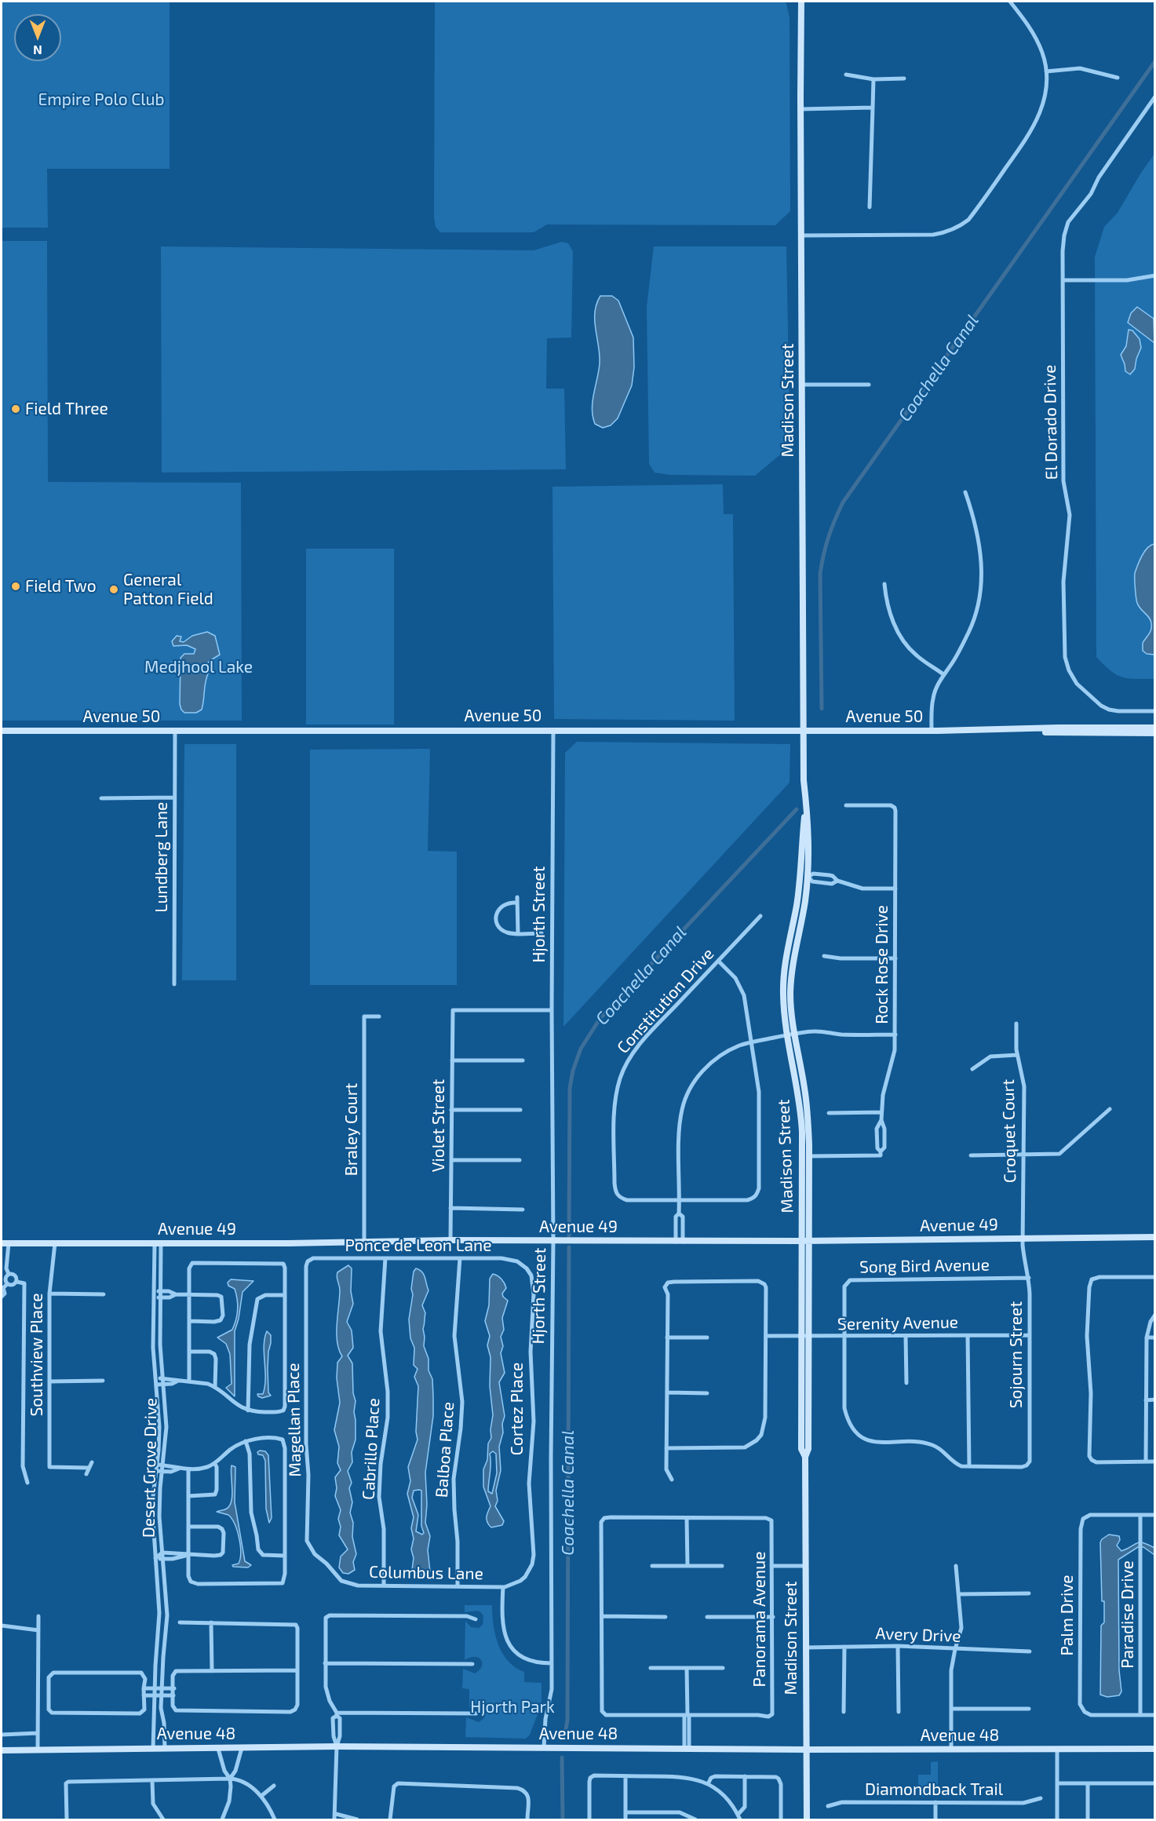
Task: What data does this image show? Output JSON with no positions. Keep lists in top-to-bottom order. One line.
{"streets":{"main road":["Madison Street","Avenue 50","Avenue 49","Avenue 48"],"street":["El Dorado Drive","Lundberg Lane","Hjorth Street","Rock Rose Drive","Constitution Drive","Violet Street","Braley Court","Croquet Court","Ponce de Leon Lane","Song Bird Avenue","Serenity Avenue","Southview Place","Sojourn Street","Cortez Place","Magellan Place","Cabrillo Place","Balboa Place","Desert Grove Drive","Columbus Lane","Paradise Drive","Palm Drive","Panorama Avenue","Avery Drive","Diamondback Trail"]},"crossings":[["Madison Street","Avenue 50"],["Madison Street","Avenue 49"],["Madison Street","Serenity Avenue"],["Madison Street","Avery Drive"],["Madison Street","Avenue 48"],["Avenue 50","Lundberg Lane"],["Avenue 50","Hjorth Street"],["Hjorth Street","Violet Street"],["Hjorth Street","Avenue 49"],["Hjorth Street","Avenue 48"],["Violet Street","Avenue 49"],["Braley Court","Avenue 49"],["Croquet Court","Avenue 49"],["Croquet Court","Sojourn Street"],["Avenue 49","Southview Place"],["Avenue 49","Sojourn Street"],["Avenue 49","Desert Grove Drive"],["Ponce de Leon Lane","Cortez Place"],["Ponce de Leon Lane","Magellan Place"],["Ponce de Leon Lane","Cabrillo Place"],["Ponce de Leon Lane","Balboa Place"],["Song Bird Avenue","Serenity Avenue"],["Song Bird Avenue","Sojourn Street"],["Serenity Avenue","Sojourn Street"],["Cortez Place","Columbus Lane"],["Magellan Place","Columbus Lane"],["Cabrillo Place","Columbus Lane"],["Balboa Place","Columbus Lane"],["Desert Grove Drive","Avenue 48"],["Paradise Drive","Palm Drive"]],"water":["Coachella Canal"],"parks":["Empire Polo Club","Medjhool Lake","Hjorth Park"],"places":["Field Three","Field Two","General Patton Field"],"north":"bottom"}
